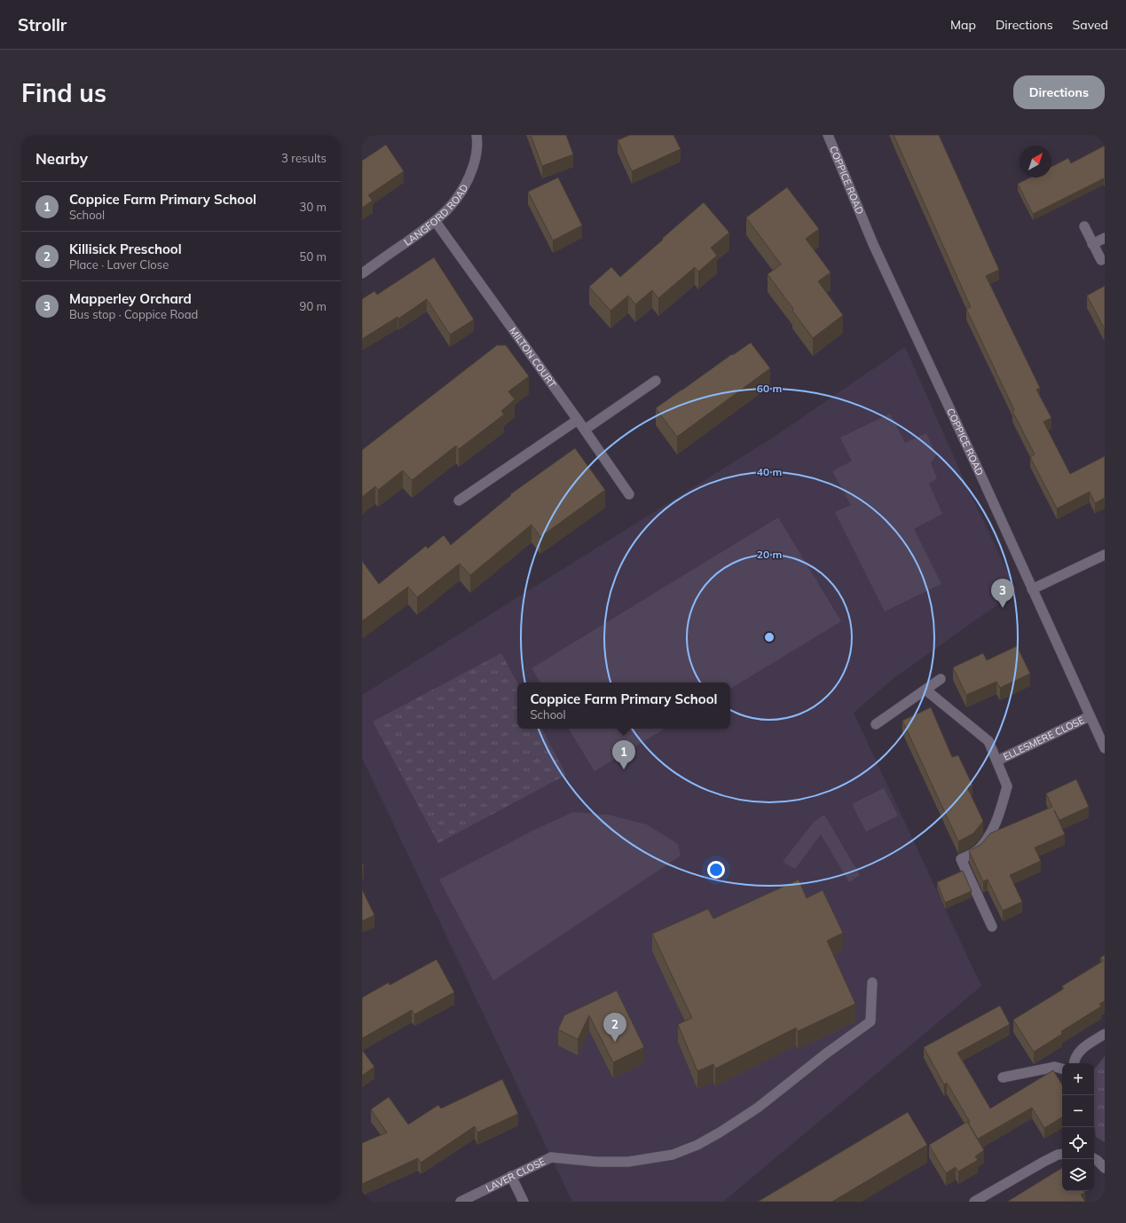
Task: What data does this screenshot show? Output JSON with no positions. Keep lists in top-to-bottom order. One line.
{"streets":{"street":["COPPICE ROAD","LANGFORD ROAD","MILTON COURT","ELLESMERE CLOSE","LAVER CLOSE"]},"crossings":[["COPPICE ROAD","ELLESMERE CLOSE"],["LANGFORD ROAD","MILTON COURT"]],"north":"top right","page":{"header":"Strollr","nav":["Map","Directions","Saved"],"buttons":"Directions","title":"Find us","heading":["Nearby","3 results"],"list":[{"mark":"1","name":"Coppice Farm Primary School","note":"School","value":"30 m"},{"mark":"2","name":"Killisick Preschool","note":"Place · Laver Close","value":"50 m"},{"mark":"3","name":"Mapperley Orchard","note":"Bus stop · Coppice Road","value":"90 m"}],"pins":["3","1","2"],"popup":["Coppice Farm Primary School","School"],"map_buttons":["+","−"]},"rings":["60 m","40 m","20 m"]}
